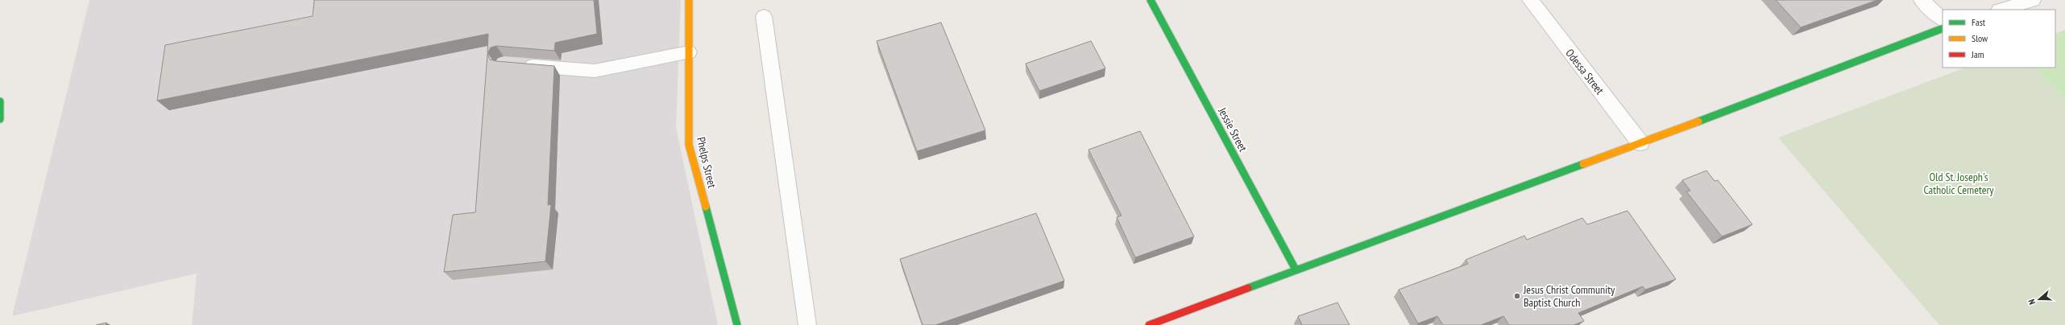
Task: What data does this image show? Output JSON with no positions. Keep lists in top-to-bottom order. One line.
{"streets":{"street":["Odessa Street","Jessie Street","Phelps Street"]},"parks":["Old St. Joseph's Catholic Cemetery"],"places":["Jesus Christ Community Baptist Church"],"legend":["Fast","Slow","Jam"],"north":"left"}
